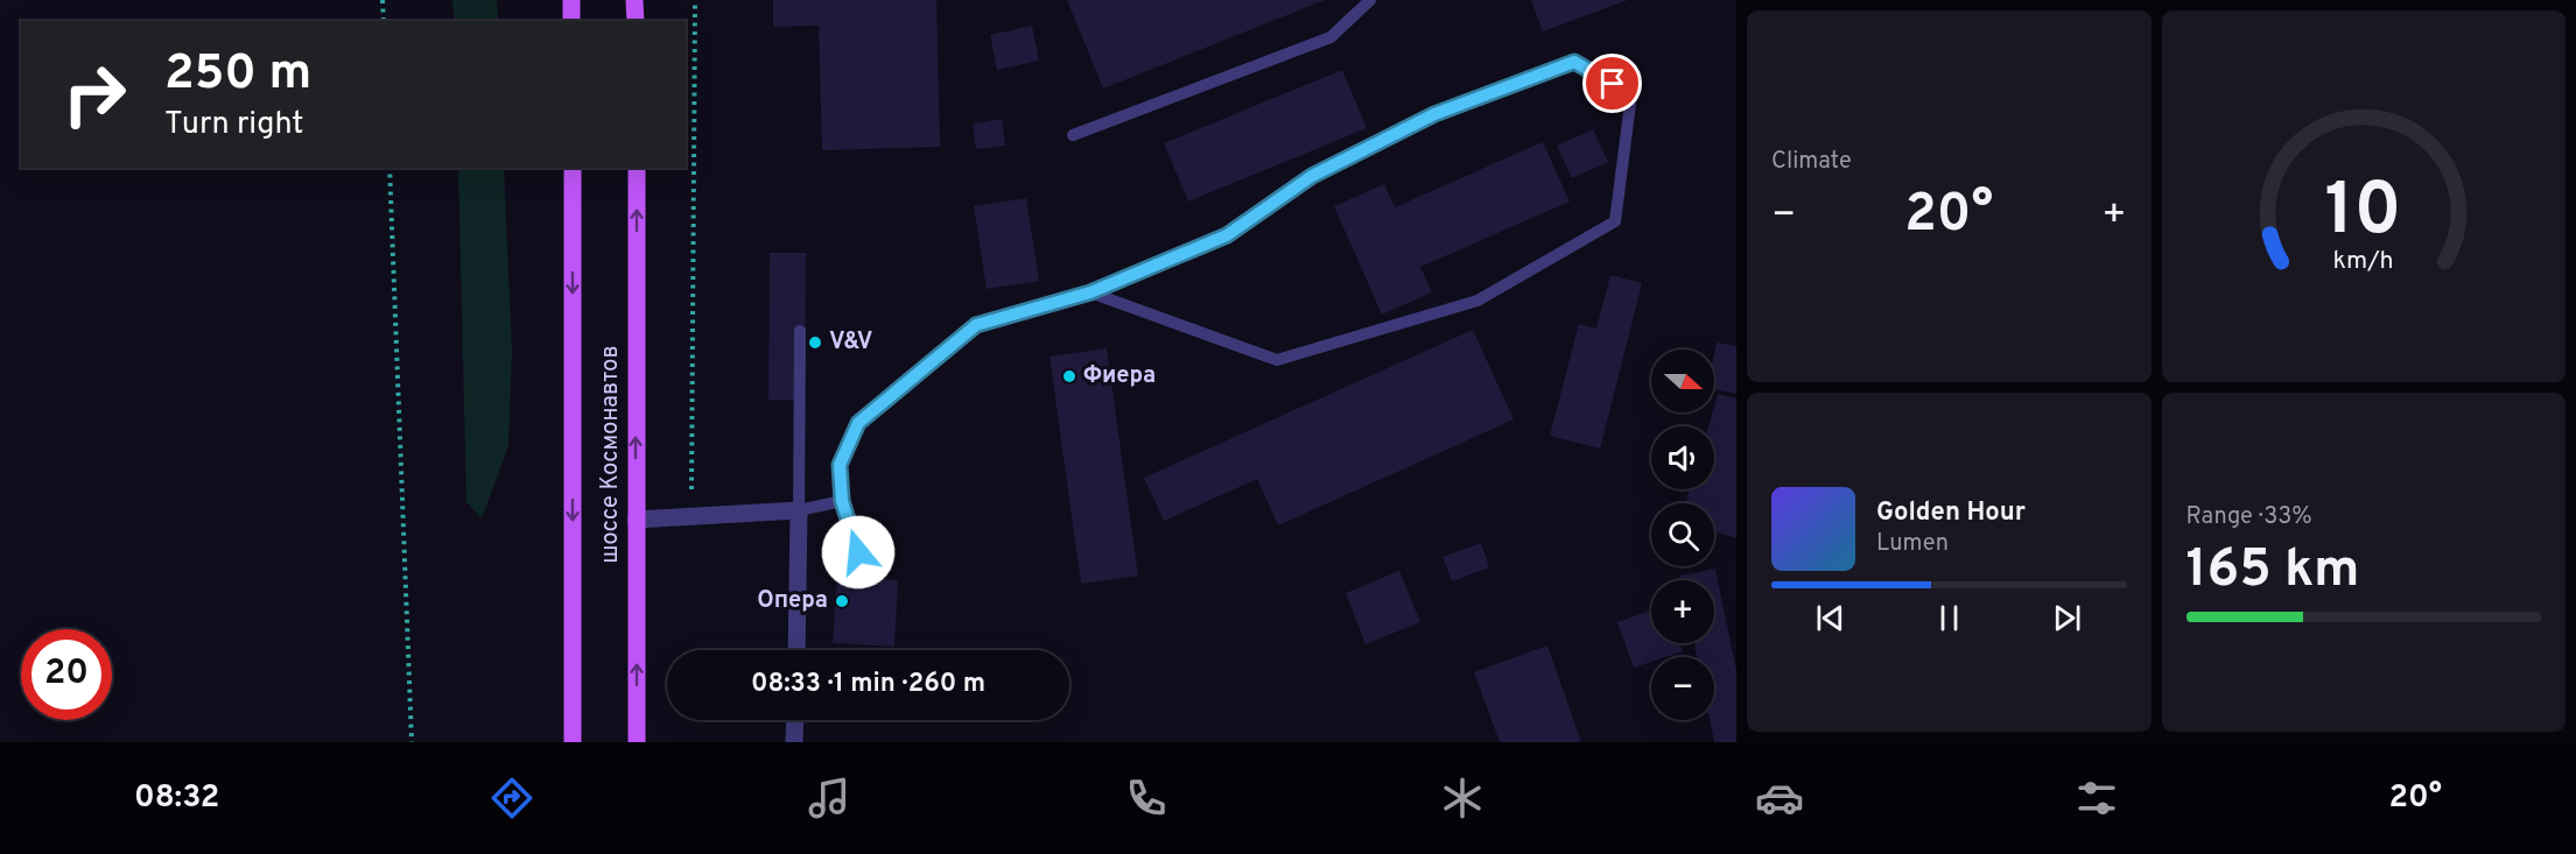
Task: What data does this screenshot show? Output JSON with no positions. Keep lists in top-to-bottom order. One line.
{"streets":{"main road":["шоссе Космонавтов"]},"places":["V&V","Фиера","Опера"],"north":"right","page":{"tile":["Climate",["Range · 33%","165 km"]],"turn":["250 m","Turn right"],"heat":["−","20°","+"],"map_buttons":["+","−"],"song":["Golden Hour","Lumen"],"limit":"20","trip":"08:33 · 1 min · 260 m","tabs":["08:32","20°"],"gauge":["10","km/h"]}}
